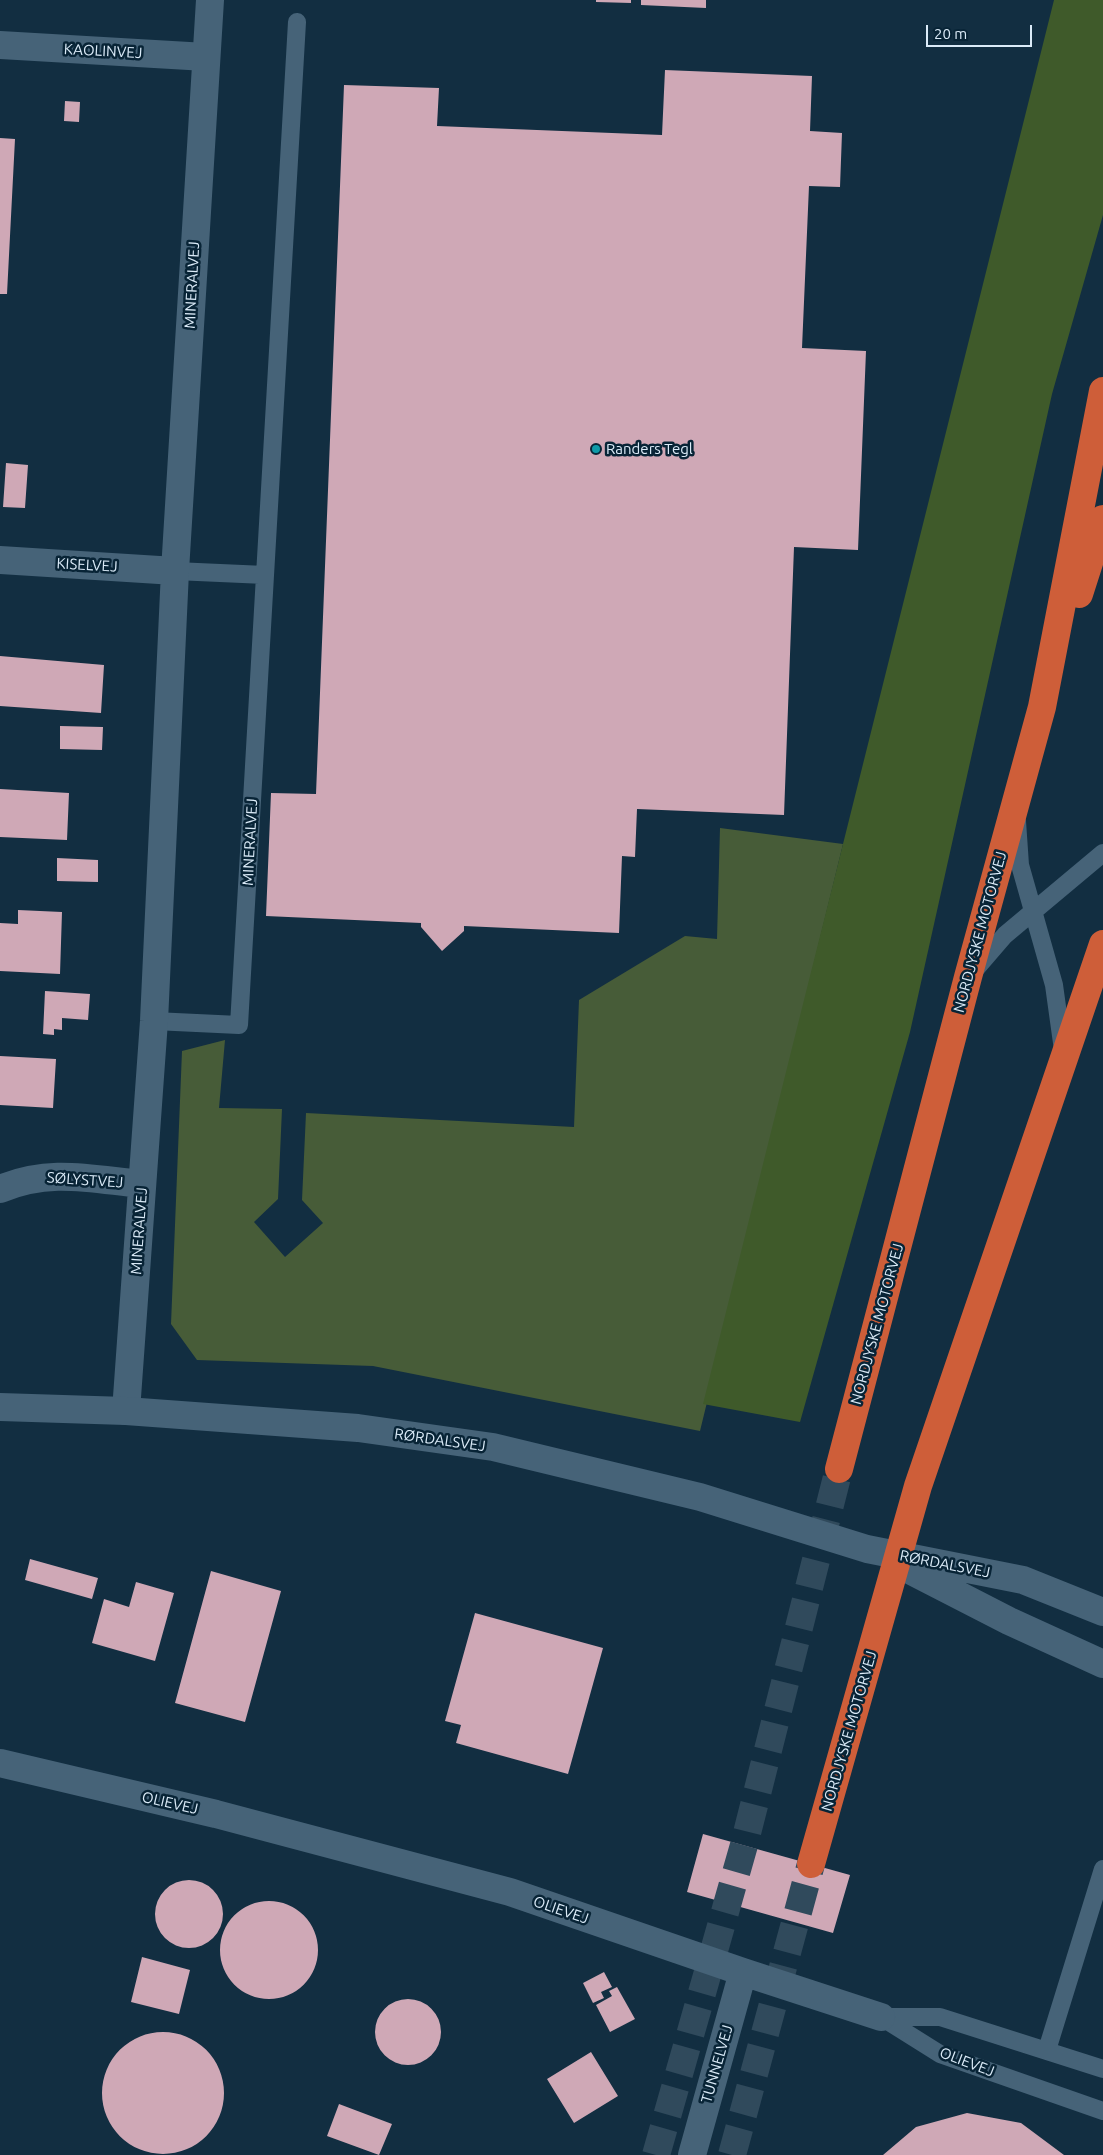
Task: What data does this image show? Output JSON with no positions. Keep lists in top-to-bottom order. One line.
{"streets":{"highway":["NORDJYSKE MOTORVEJ"],"street":["KAOLINVEJ","MINERALVEJ","KISELVEJ","SØLYSTVEJ","RØRDALSVEJ","OLIEVEJ","TUNNELVEJ"]},"crossings":[["KAOLINVEJ","MINERALVEJ"],["MINERALVEJ","KISELVEJ"],["MINERALVEJ","SØLYSTVEJ"],["MINERALVEJ","RØRDALSVEJ"],["OLIEVEJ","TUNNELVEJ"]],"places":["Randers Tegl"],"scale_bar":"20 m"}
